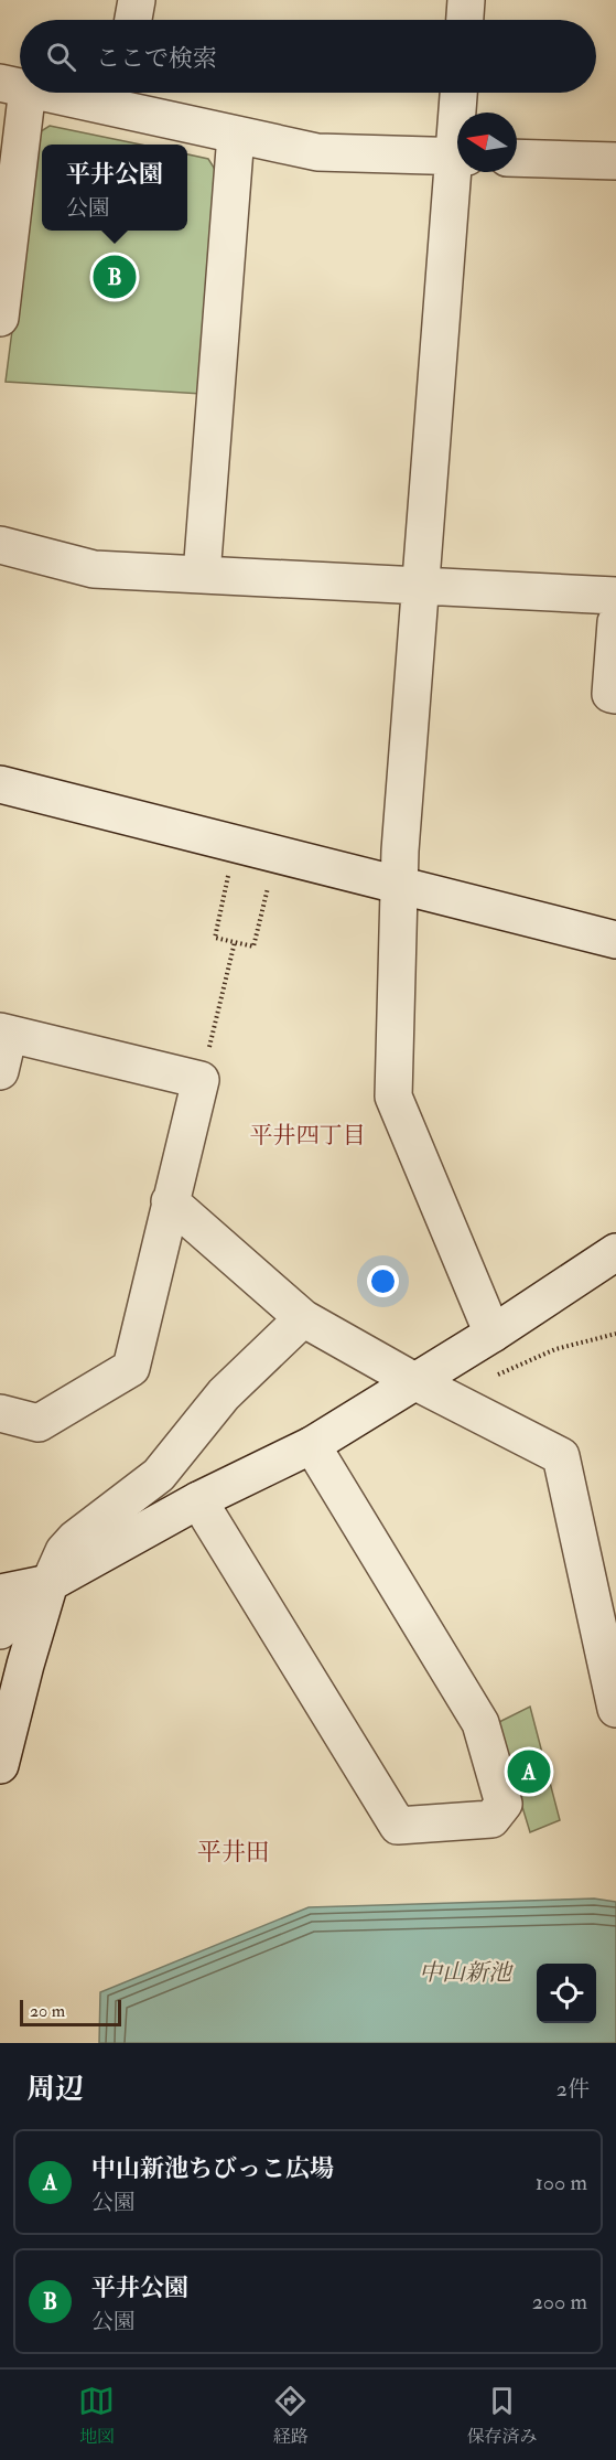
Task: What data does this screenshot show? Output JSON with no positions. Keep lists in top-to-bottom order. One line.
{"districts":["平井四丁目","平井田"],"water":["中山新池"],"scale_bar":"20 m","north":"left","page":{"search":"ここで検索","popup":["平井公園","公園"],"pins":["B","A"],"scale":"20 m","heading":["周辺","2件"],"list":[{"mark":"A","name":"中山新池ちびっこ広場","note":"公園","value":"100 m"},{"mark":"B","name":"平井公園","note":"公園","value":"200 m"}],"nav":["地図","経路","保存済み"]}}
